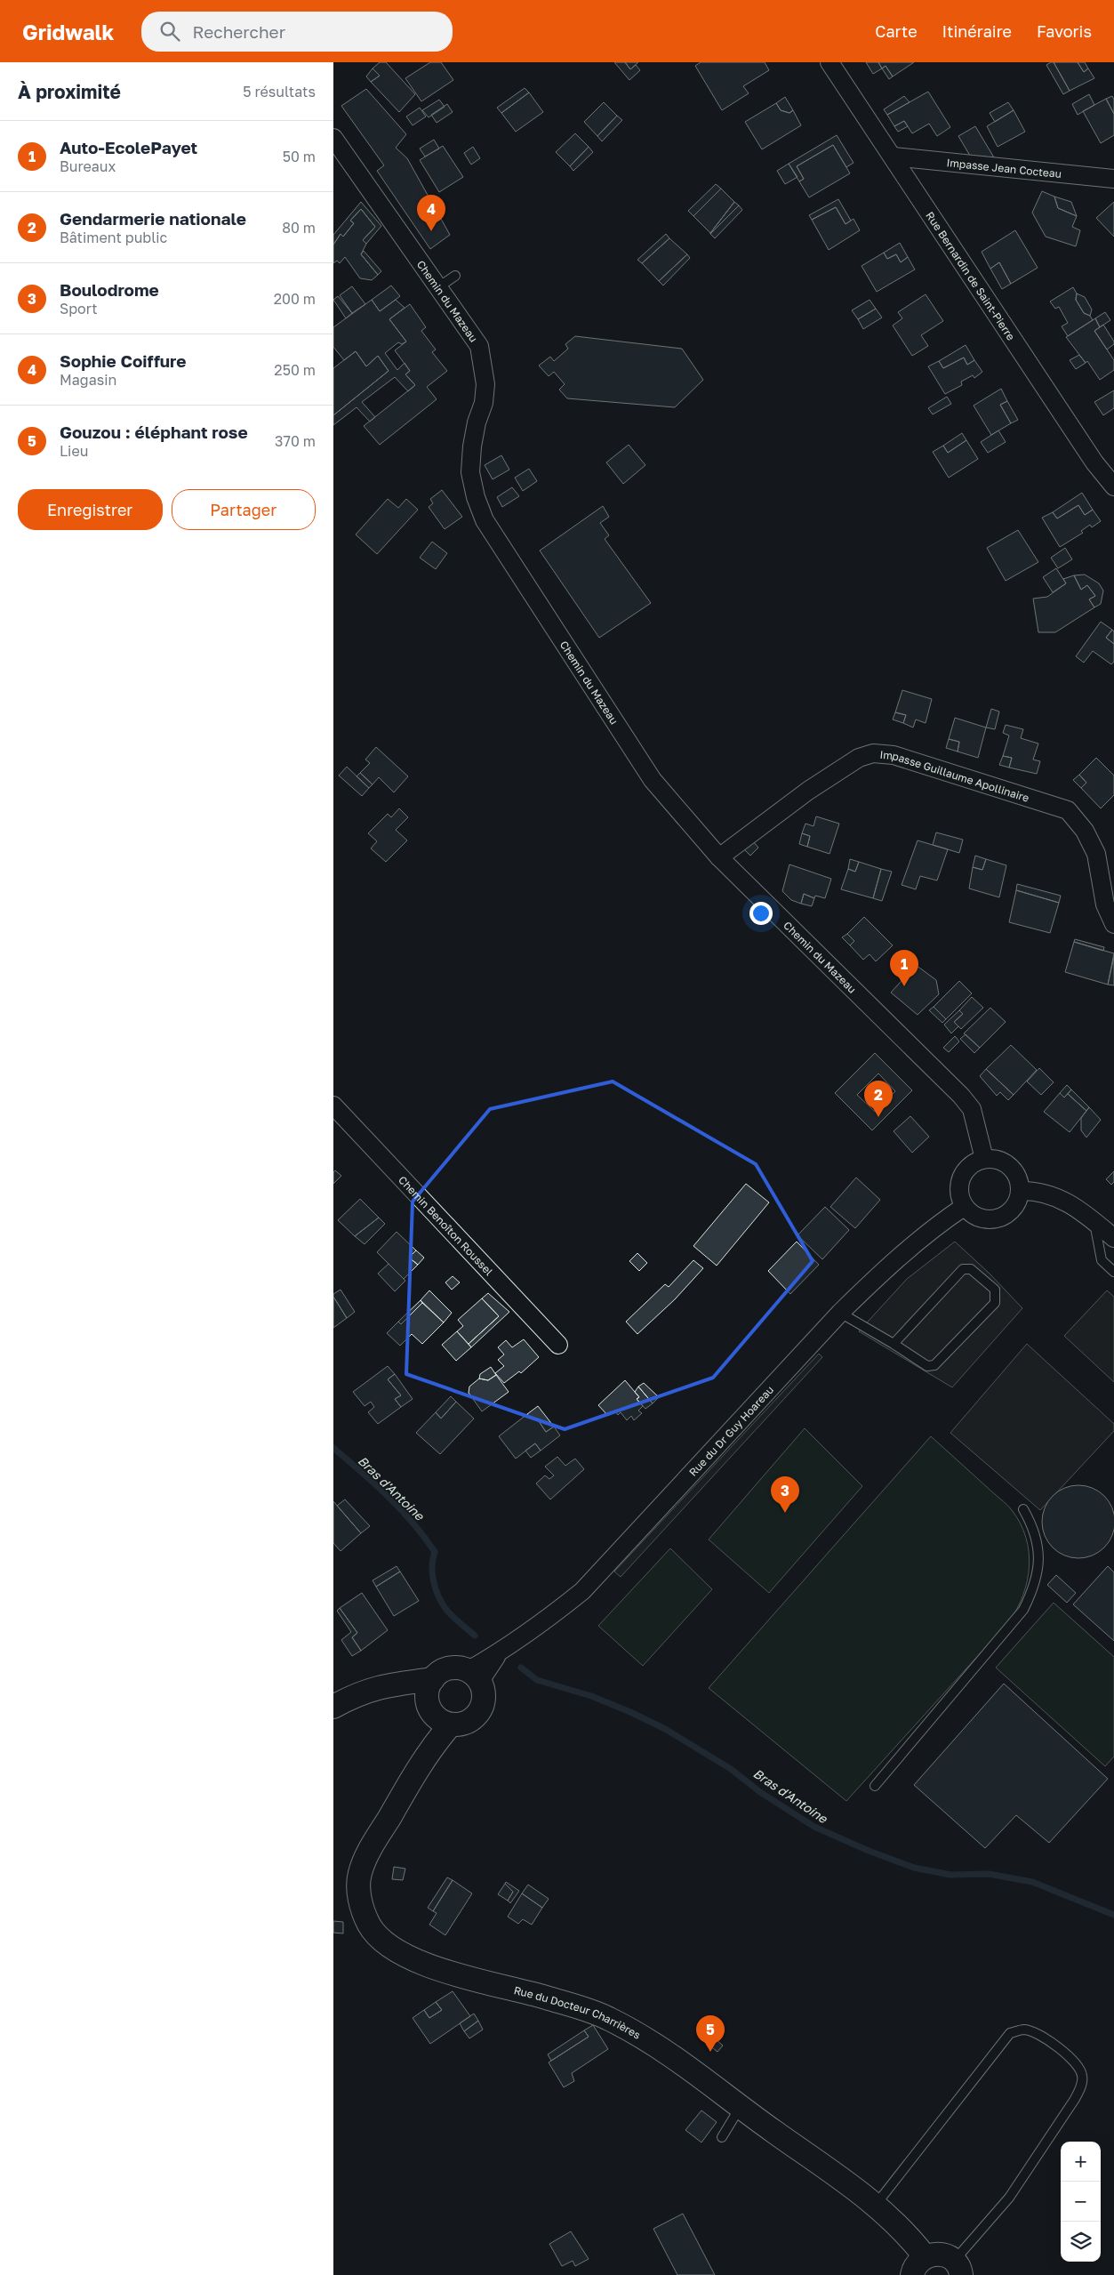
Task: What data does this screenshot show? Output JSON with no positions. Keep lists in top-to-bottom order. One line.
{"streets":{"street":["Impasse Jean Cocteau","Rue Bernardin de Saint-Pierre","Chemin du Mazeau","Impasse Guillaume Apollinaire","Chemin Benoîton Roussel","Rue du Dr Guy Hoareau","Rue du Docteur Charrières"]},"crossings":[["Impasse Jean Cocteau","Rue Bernardin de Saint-Pierre"],["Chemin du Mazeau","Impasse Guillaume Apollinaire"],["Chemin du Mazeau","Rue du Dr Guy Hoareau"],["Rue du Dr Guy Hoareau","Rue du Docteur Charrières"]],"water":["Bras d'Antoine"],"page":{"header":"Gridwalk","search":"Rechercher","nav":["Carte","Itinéraire","Favoris"],"heading":["À proximité","5 résultats"],"list":[{"mark":"1","name":"Auto-EcolePayet","note":"Bureaux","value":"50 m"},{"mark":"2","name":"Gendarmerie nationale","note":"Bâtiment public","value":"80 m"},{"mark":"3","name":"Boulodrome","note":"Sport","value":"200 m"},{"mark":"4","name":"Sophie Coiffure","note":"Magasin","value":"250 m"},{"mark":"5","name":"Gouzou : éléphant rose","note":"Lieu","value":"370 m"}],"pins":["4","1","2","3","5"],"buttons":["Enregistrer","Partager"],"map_buttons":["+","−"]}}
